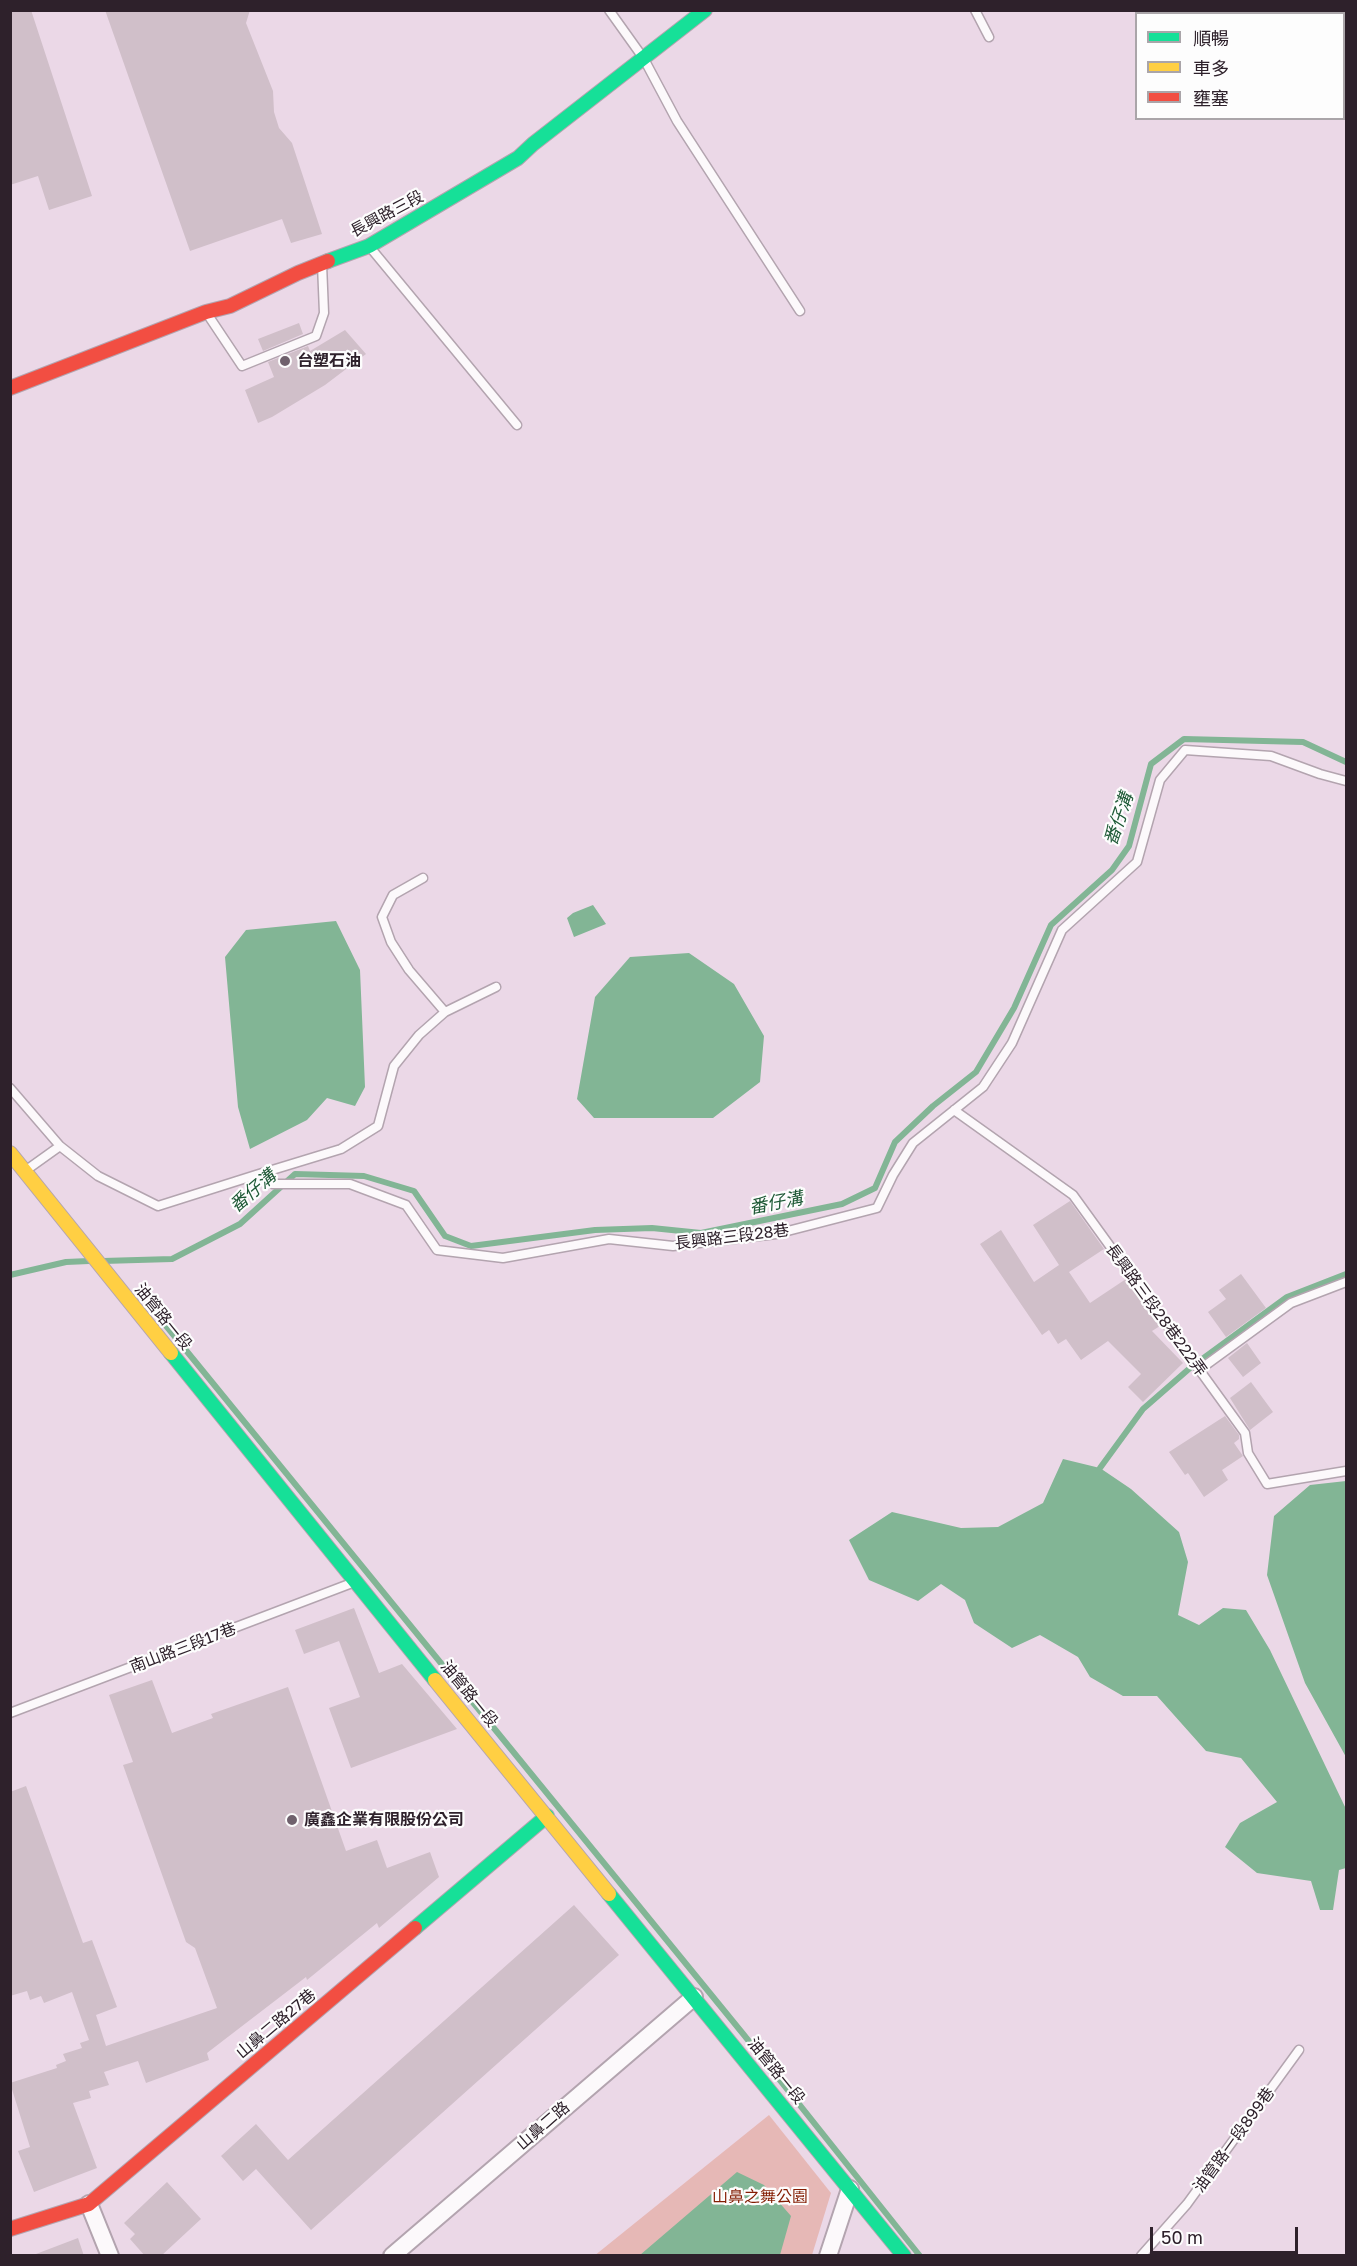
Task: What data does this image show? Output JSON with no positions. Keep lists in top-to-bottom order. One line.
{"streets":{"street":["長興路三段","油管路一段","山鼻二路27巷","山鼻二路"],"lane":["長興路三段28巷","長興路三段28巷222弄","南山路三段17巷","油管路一段899巷"]},"crossings":[["長興路三段28巷","長興路三段28巷222弄"],["油管路一段","南山路三段17巷"],["油管路一段","山鼻二路27巷"],["油管路一段","山鼻二路"]],"water":["番仔溝"],"parks":["山鼻之舞公園"],"places":["台塑石油","廣鑫企業有限股份公司"],"legend":["順暢","車多","壅塞"],"scale_bar":"50 m"}
